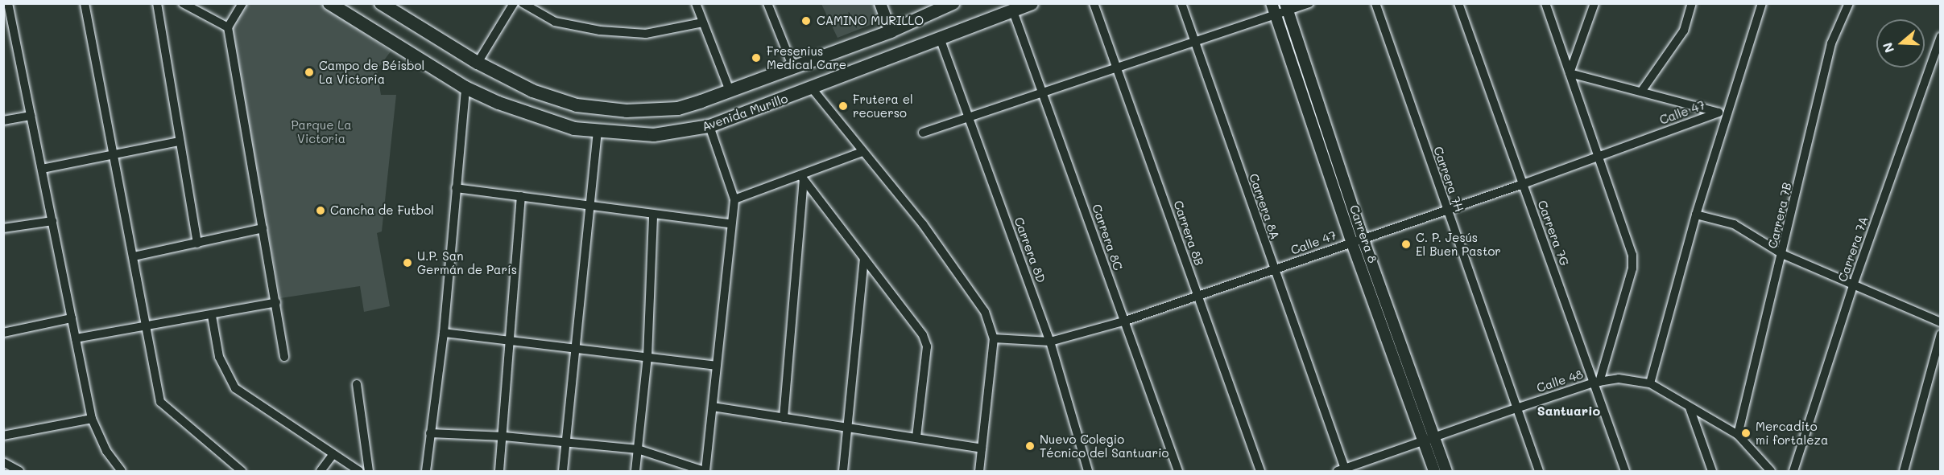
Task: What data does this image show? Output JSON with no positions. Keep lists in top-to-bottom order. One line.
{"streets":{"main road":["Avenida Murillo"],"street":["Calle 47","Carrera 7H","Carrera 8A","Carrera 7B","Carrera 8B","Carrera 7G","Carrera 8","Carrera 8C","Carrera 7A","Carrera 8D","Calle 48"]},"crossings":[["Avenida Murillo","Carrera 8C"],["Avenida Murillo","Carrera 8D"],["Calle 47","Carrera 7H"],["Calle 47","Carrera 8A"],["Calle 47","Carrera 8B"],["Calle 47","Carrera 7G"],["Calle 47","Carrera 8"],["Calle 47","Carrera 8C"],["Calle 47","Carrera 8D"],["Carrera 7H","Calle 48"],["Carrera 8A","Calle 48"],["Carrera 7B","Calle 48"],["Carrera 7G","Calle 48"],["Carrera 8","Calle 48"]],"districts":["Santuario"],"parks":["Parque La Victoria"],"places":["CAMINO MURILLO","Fresenius Medical Care","Campo de Béisbol La Victoria","Frutera el recuerso","Cancha de Futbol","C. P. Jesús El Buen Pastor","U.P. San Germán de París","Mercadito mi fortaleza","Nuevo Colegio Técnico del Santuario"],"north":"left"}
